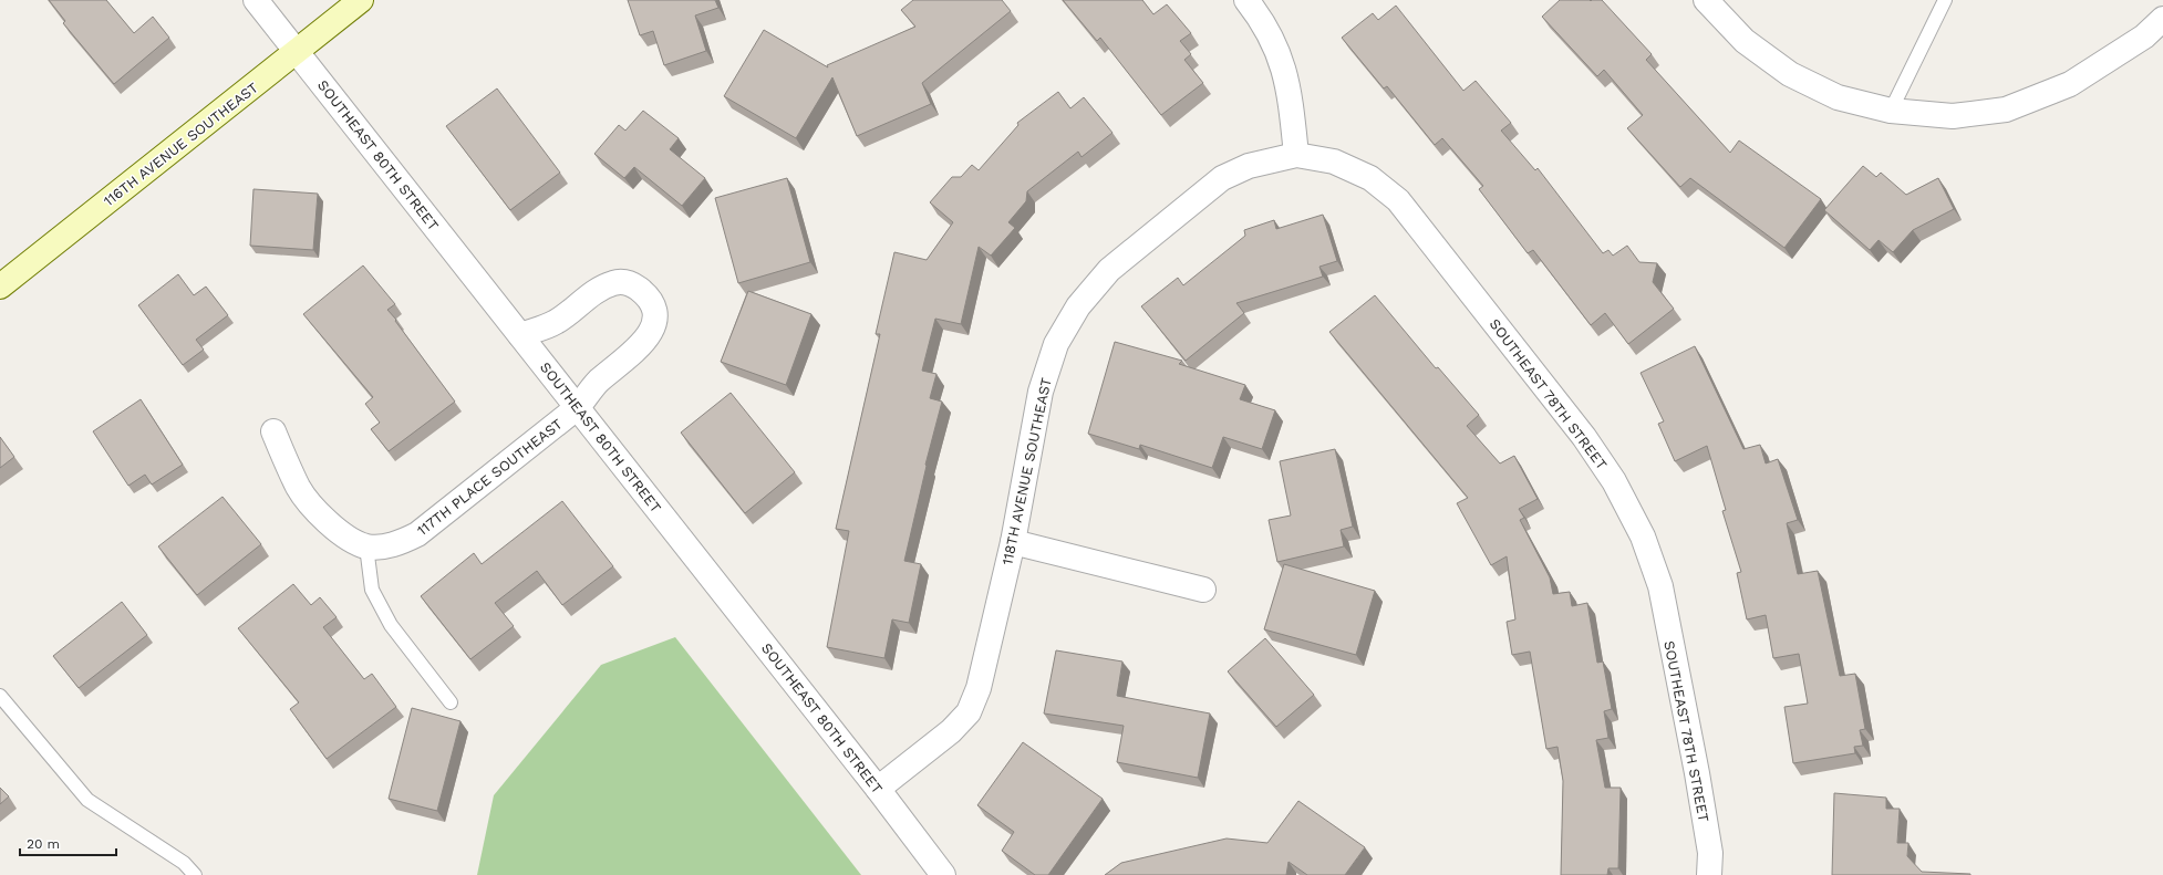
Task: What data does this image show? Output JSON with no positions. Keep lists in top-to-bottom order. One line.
{"streets":{"street":["116TH AVENUE SOUTHEAST","SOUTHEAST 80TH STREET","SOUTHEAST 78TH STREET","118TH AVENUE SOUTHEAST","117TH PLACE SOUTHEAST"]},"crossings":[["116TH AVENUE SOUTHEAST","SOUTHEAST 80TH STREET"],["SOUTHEAST 80TH STREET","118TH AVENUE SOUTHEAST"],["SOUTHEAST 80TH STREET","117TH PLACE SOUTHEAST"],["SOUTHEAST 78TH STREET","118TH AVENUE SOUTHEAST"]],"scale_bar":"20 m"}
